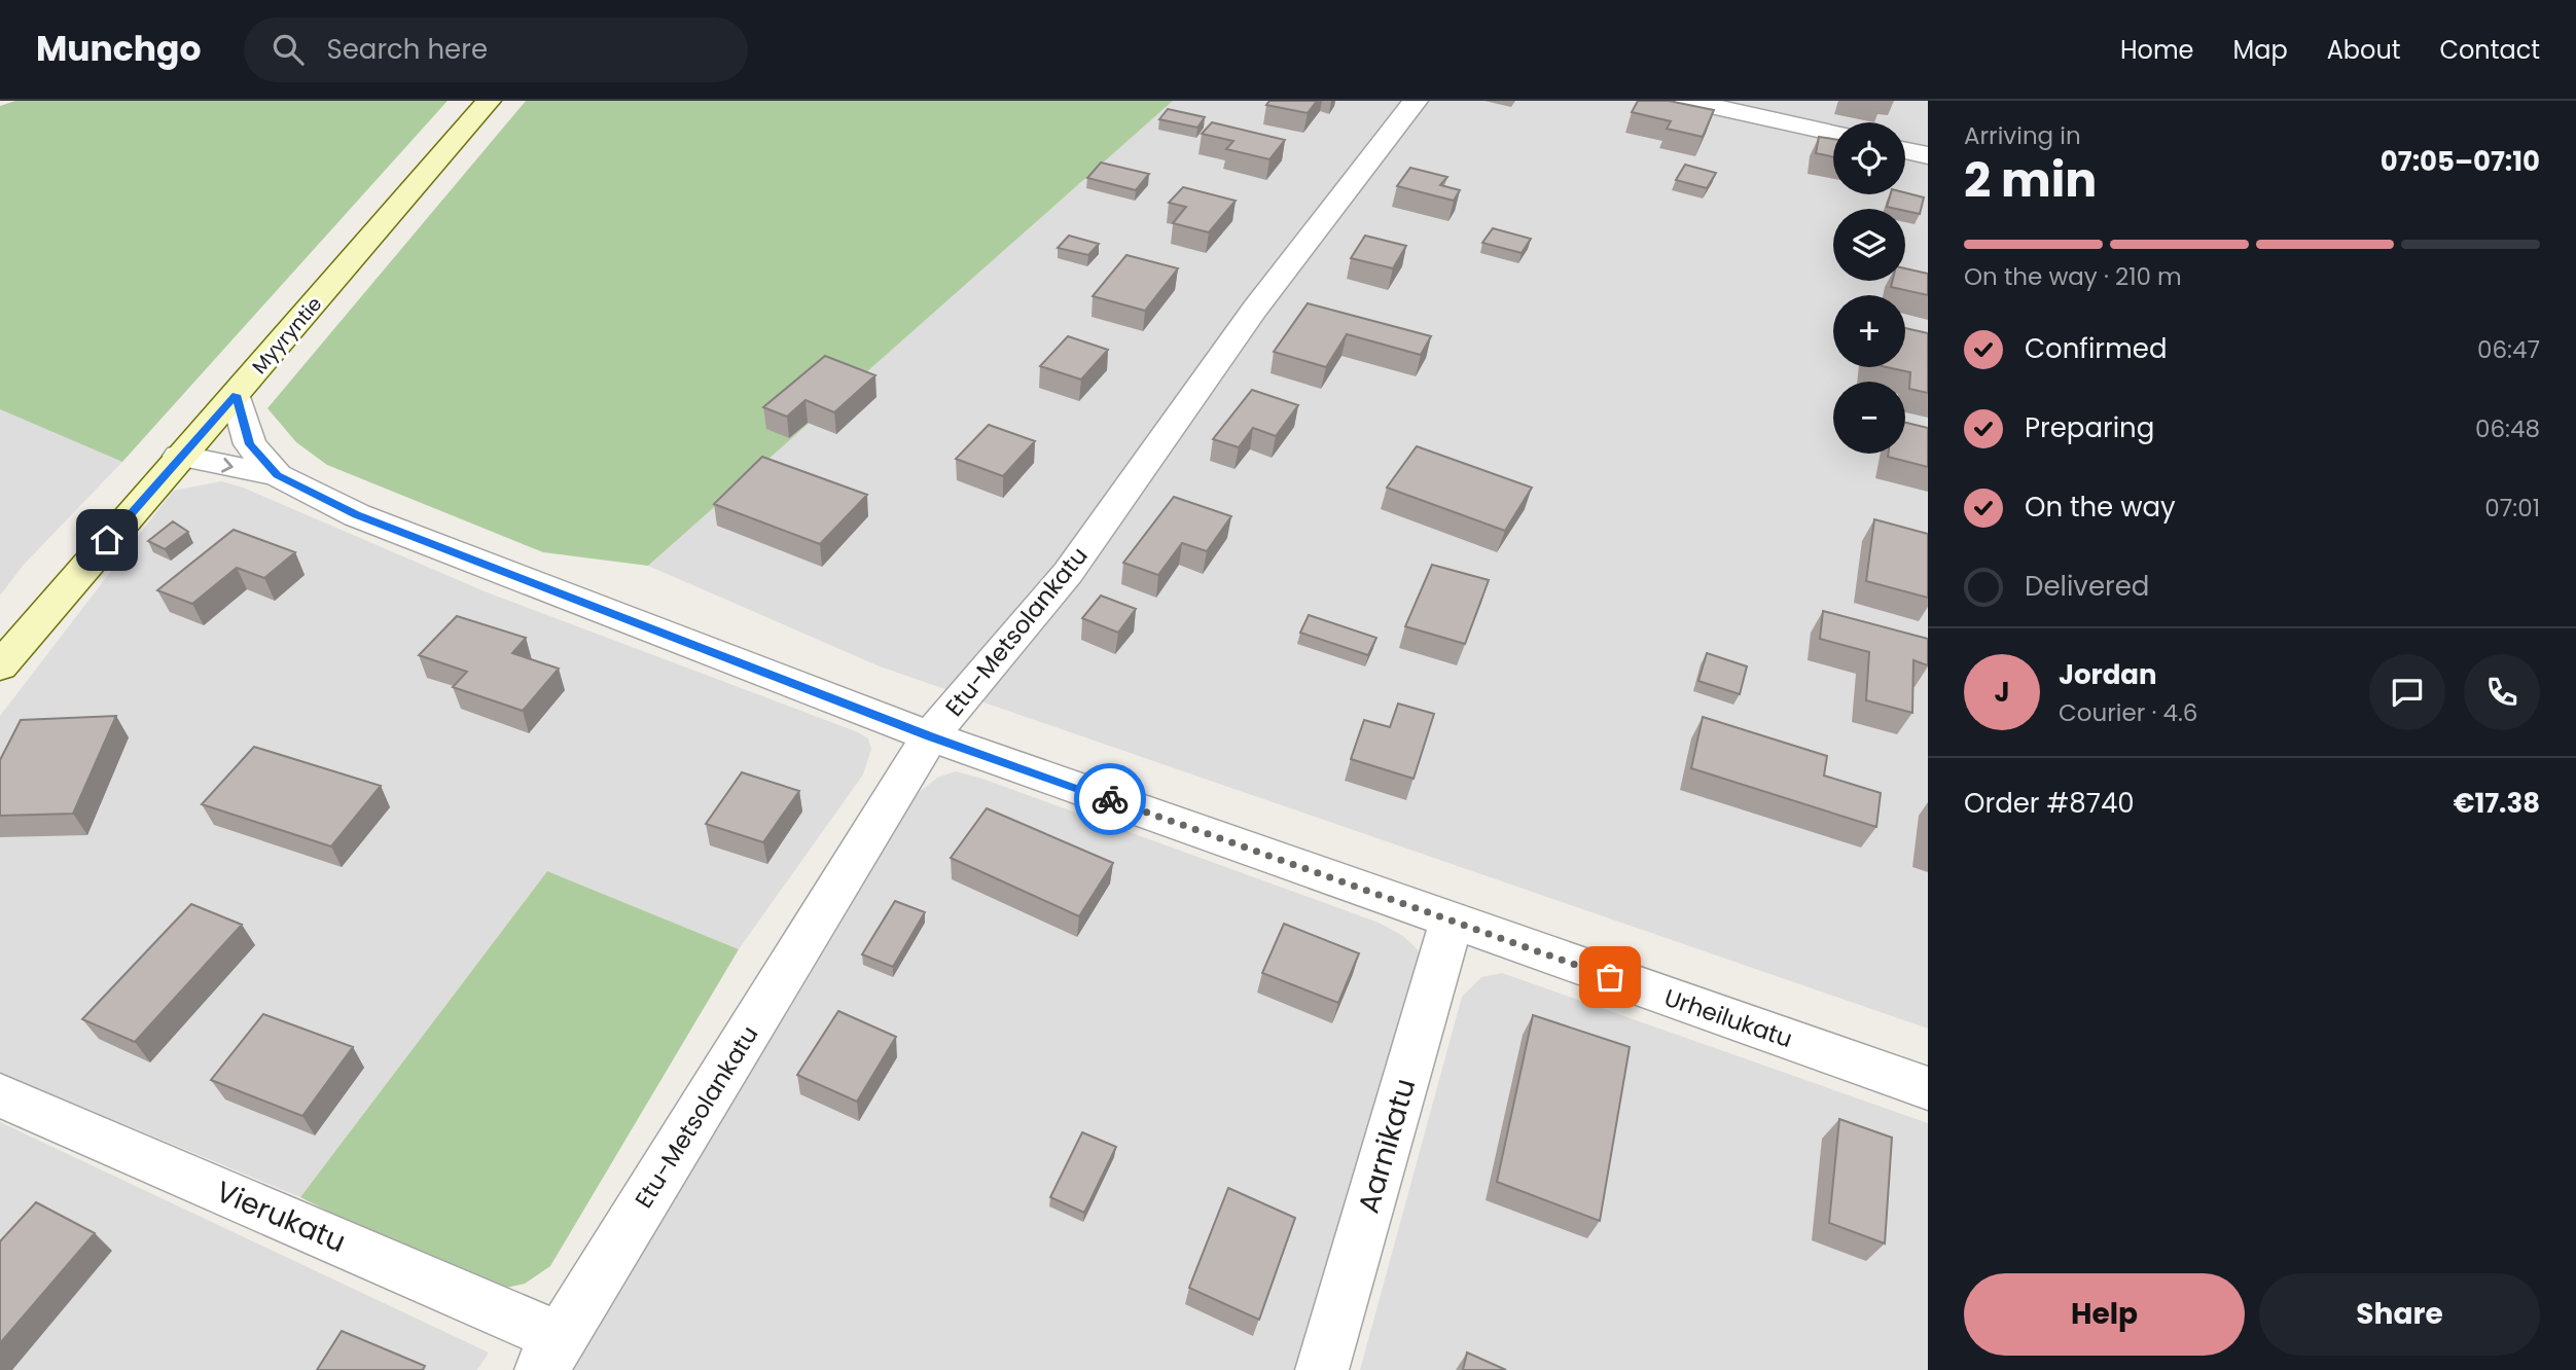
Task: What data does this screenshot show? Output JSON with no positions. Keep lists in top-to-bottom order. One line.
{"streets":{"street":["Myyryntie","Etu-Metsolankatu","Urheilukatu","Aarnikatu","Vierukatu"]},"crossings":[["Myyryntie","Urheilukatu"],["Etu-Metsolankatu","Urheilukatu"],["Etu-Metsolankatu","Vierukatu"],["Urheilukatu","Aarnikatu"]],"page":{"header":"Munchgo","search":"Search here","nav":["Home","Map","About","Contact"],"heading":["2 min","Arriving in","07:05–07:10"],"panel":["Jordan","Courier · 4.6","Order #8740","€17.38"],"map_buttons":["+","−"],"bar":"On the way · 210 m","list":[["Confirmed","06:47"],["Preparing","06:48"],["On the way","07:01"],"Delivered"],"round":"J","buttons":["Help","Share"]}}
